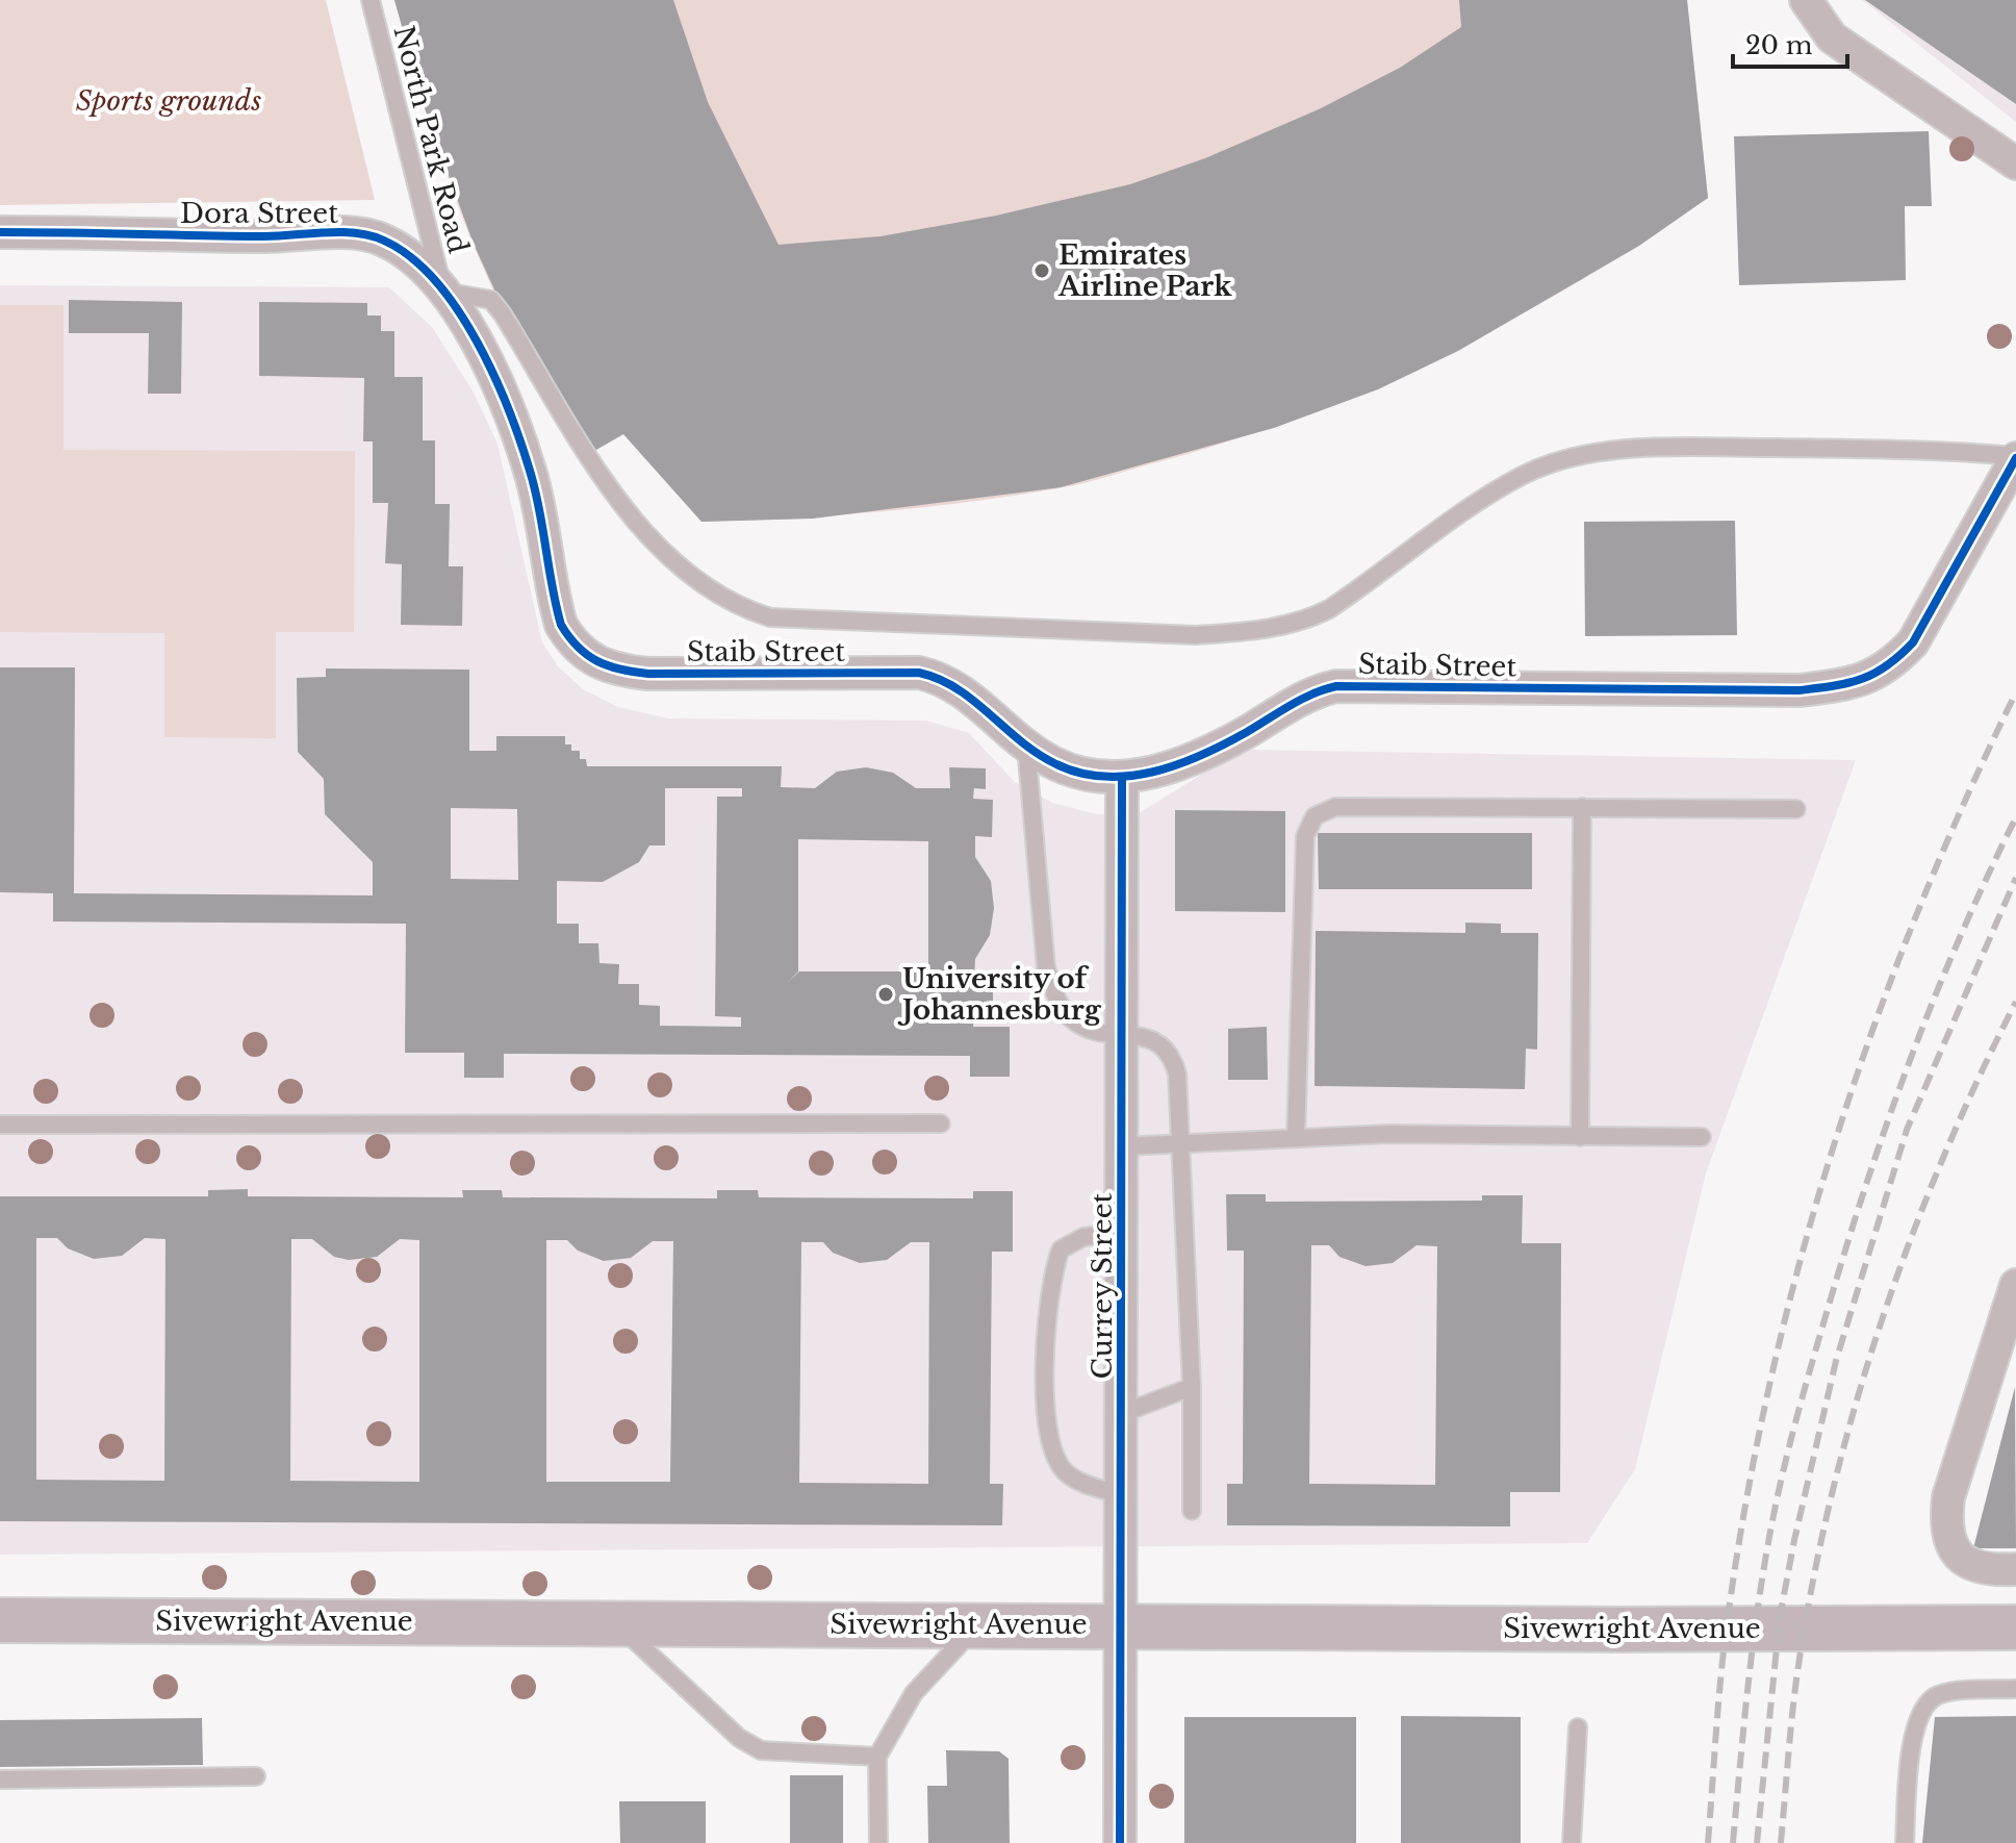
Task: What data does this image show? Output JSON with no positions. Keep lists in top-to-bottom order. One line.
{"streets":{"main road":["Sivewright Avenue"],"street":["Dora Street","Staib Street","Currey Street"],"lane":["North Park Road"]},"crossings":[["North Park Road","Dora Street"],["Dora Street","Staib Street"],["Staib Street","Currey Street"],["Currey Street","Sivewright Avenue"]],"parks":["Sports grounds"],"places":["Emirates Airline Park","University of Johannesburg"],"scale_bar":"20 m"}
